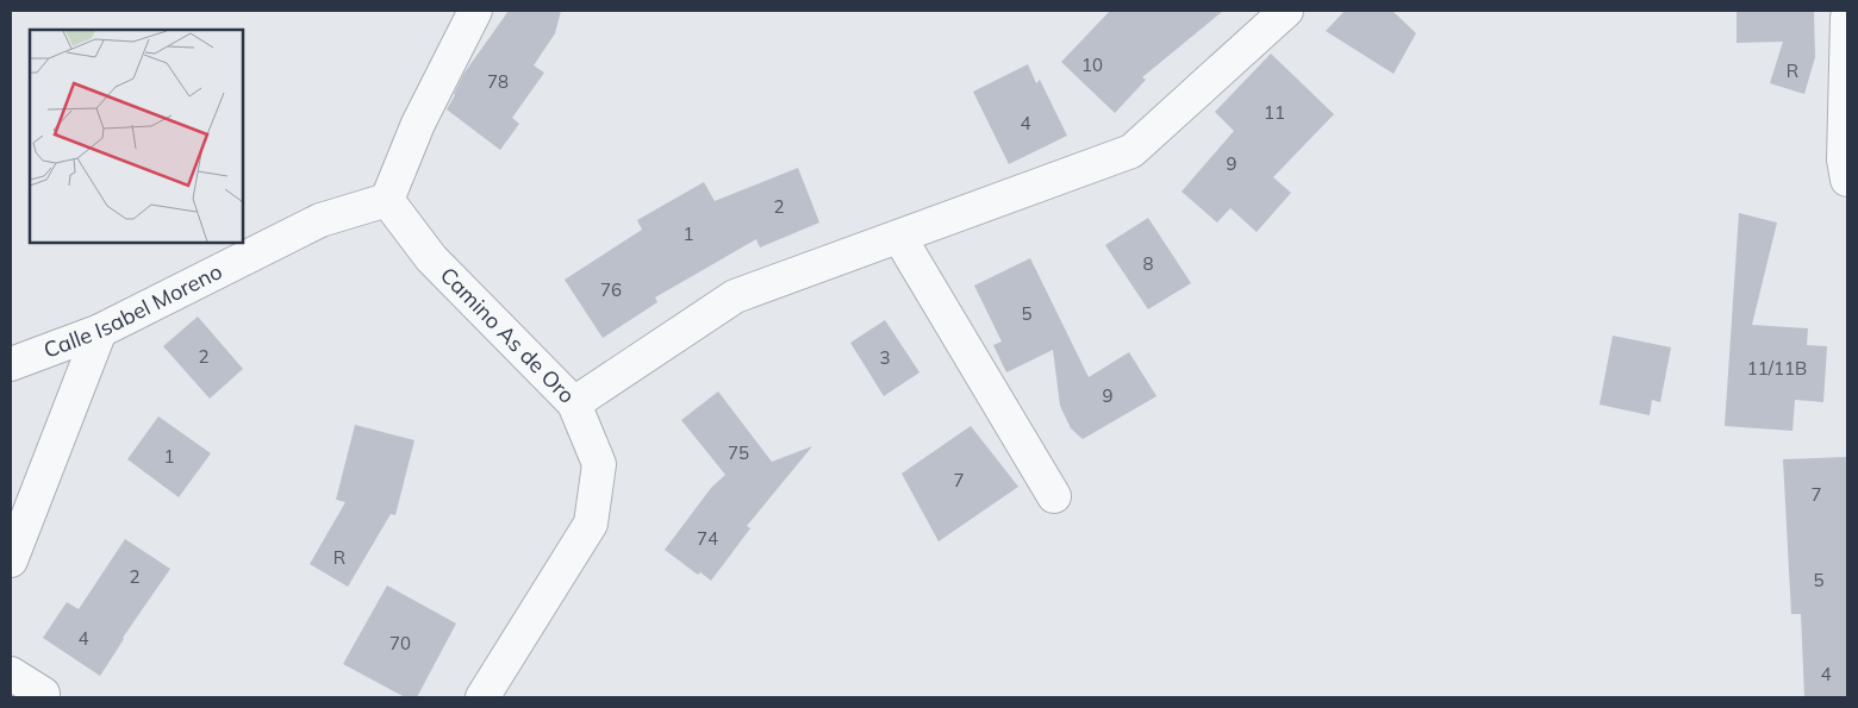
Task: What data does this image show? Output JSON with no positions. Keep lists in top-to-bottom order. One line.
{"streets":{"street":["Calle Isabel Moreno","Camino As de Oro"]},"crossings":[["Calle Isabel Moreno","Camino As de Oro"]],"house_numbers":["10","R","78","11","4","9","2","1","8","76","5","2","3","11/11B","9","75","1","7","7","74","R","2","5","4","70","4"]}
